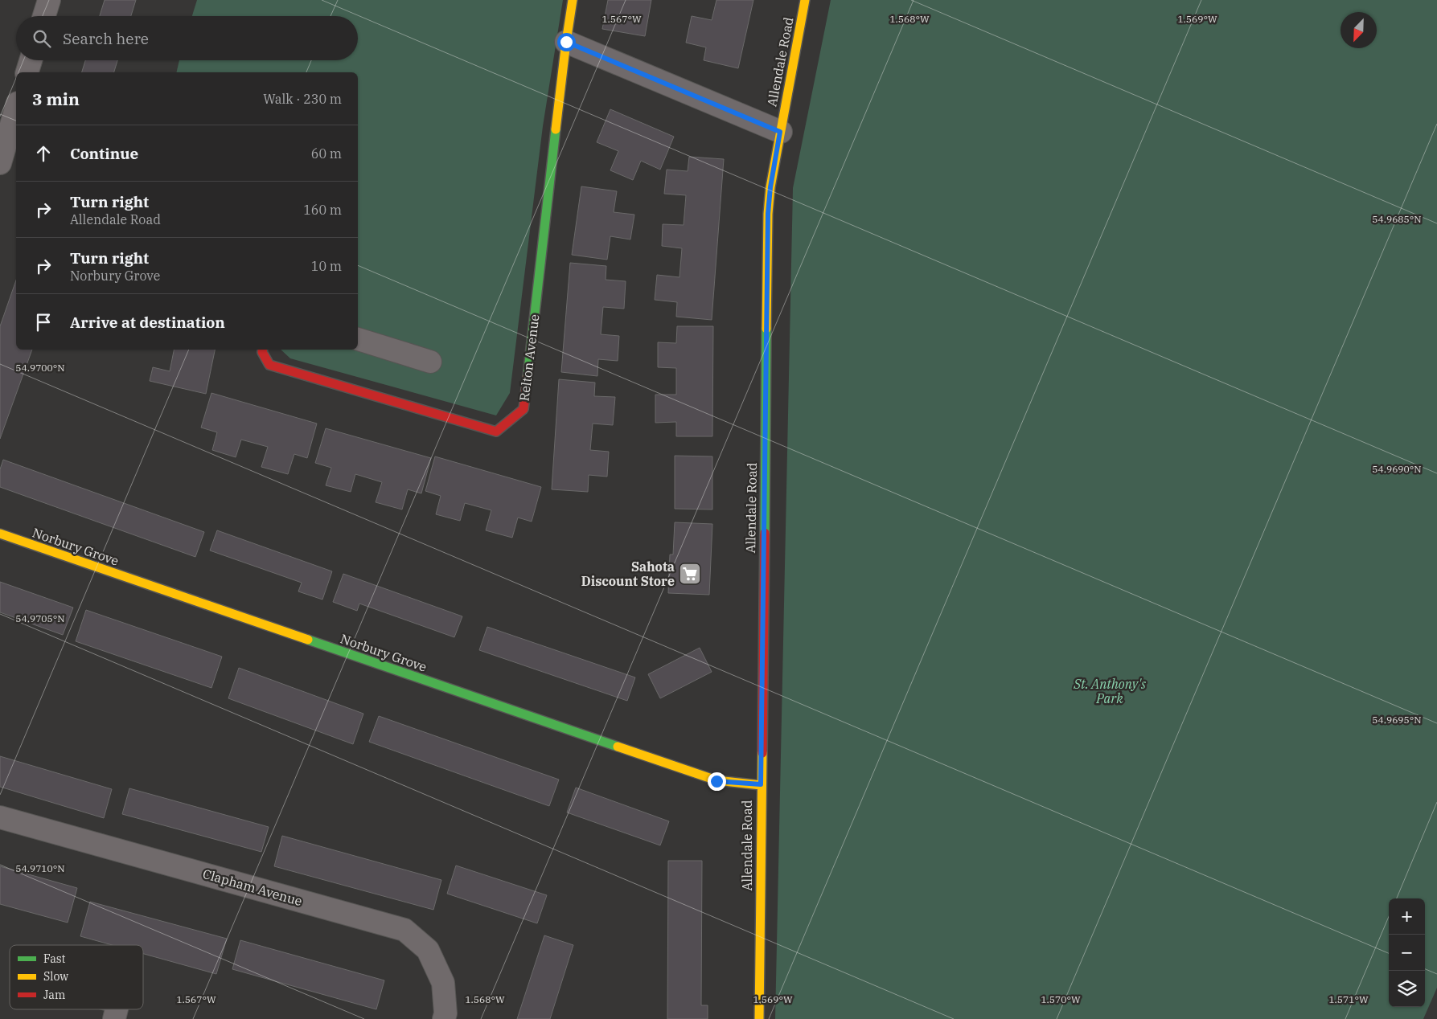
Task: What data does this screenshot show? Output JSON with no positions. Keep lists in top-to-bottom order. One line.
{"streets":{"street":["Allendale Road","Relton Avenue","Norbury Grove","Clapham Avenue"]},"crossings":[["Allendale Road","Norbury Grove"]],"parks":["St. Anthony's Park"],"places":{"supermarket":["Sahota Discount Store"]},"legend":["Fast","Slow","Jam"],"north":"bottom left","page":{"search":"Search here","heading":["3 min","Walk · 230 m"],"list":[["Continue","60 m"],["Turn right","Allendale Road","160 m"],["Turn right","Norbury Grove","10 m"],"Arrive at destination"],"map_buttons":["+","−"]},"coordinates":["1.567°W","1.568°W","1.569°W","54.9685°N","54.9700°N","54.9690°N","54.9705°N","54.9695°N","54.9710°N","1.570°W","1.571°W"]}
